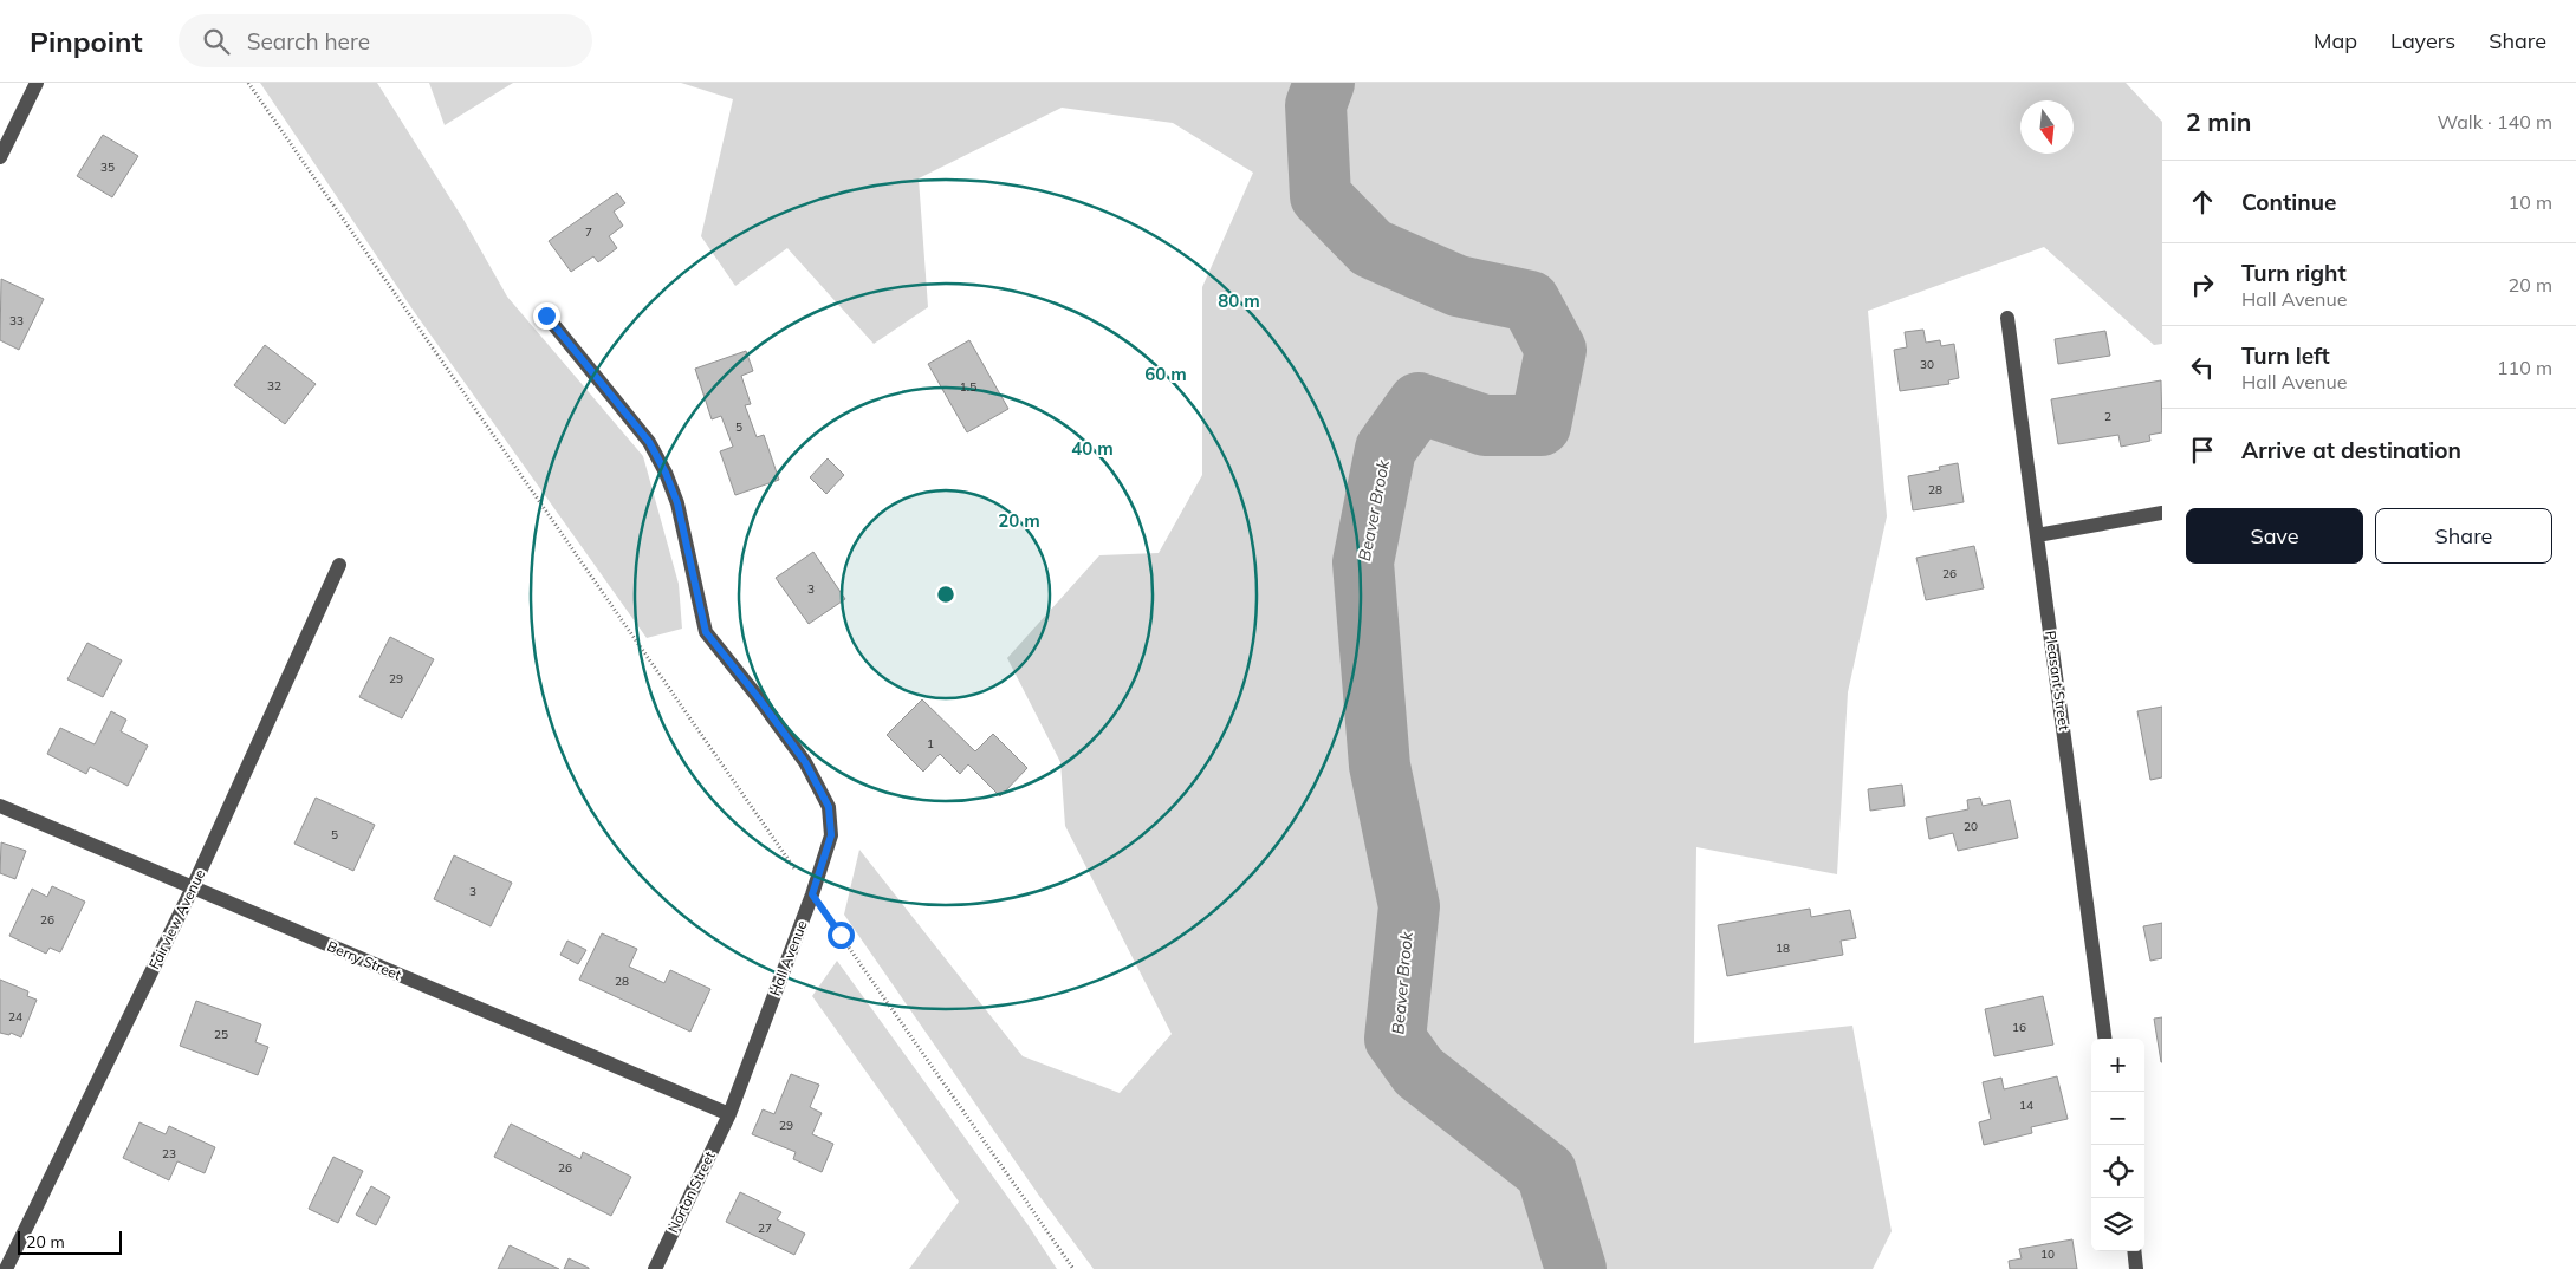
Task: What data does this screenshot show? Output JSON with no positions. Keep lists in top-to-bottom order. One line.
{"streets":{"street":["Pleasant Street","Fairview Avenue","Hall Avenue","Berry Street","Norton Street"]},"crossings":[["Fairview Avenue","Berry Street"],["Hall Avenue","Berry Street"],["Hall Avenue","Norton Street"],["Berry Street","Norton Street"]],"water":["Beaver Brook"],"house_numbers":["35","7","33","30","32","1.5","2","5","28","26","3","29","1","20","5","3","26","18","28","24","16","25","14","29","23","26","27","10"],"scale_bar":"20 m","north":"bottom","page":{"header":"Pinpoint","search":"Search here","nav":["Map","Layers","Share"],"heading":["2 min","Walk · 140 m"],"list":[["Continue","10 m"],["Turn right","Hall Avenue","20 m"],["Turn left","Hall Avenue","110 m"],"Arrive at destination"],"buttons":["Save","Share"],"map_buttons":["+","−"],"scale":"20 m"},"rings":["80 m","60 m","40 m","20 m"]}
